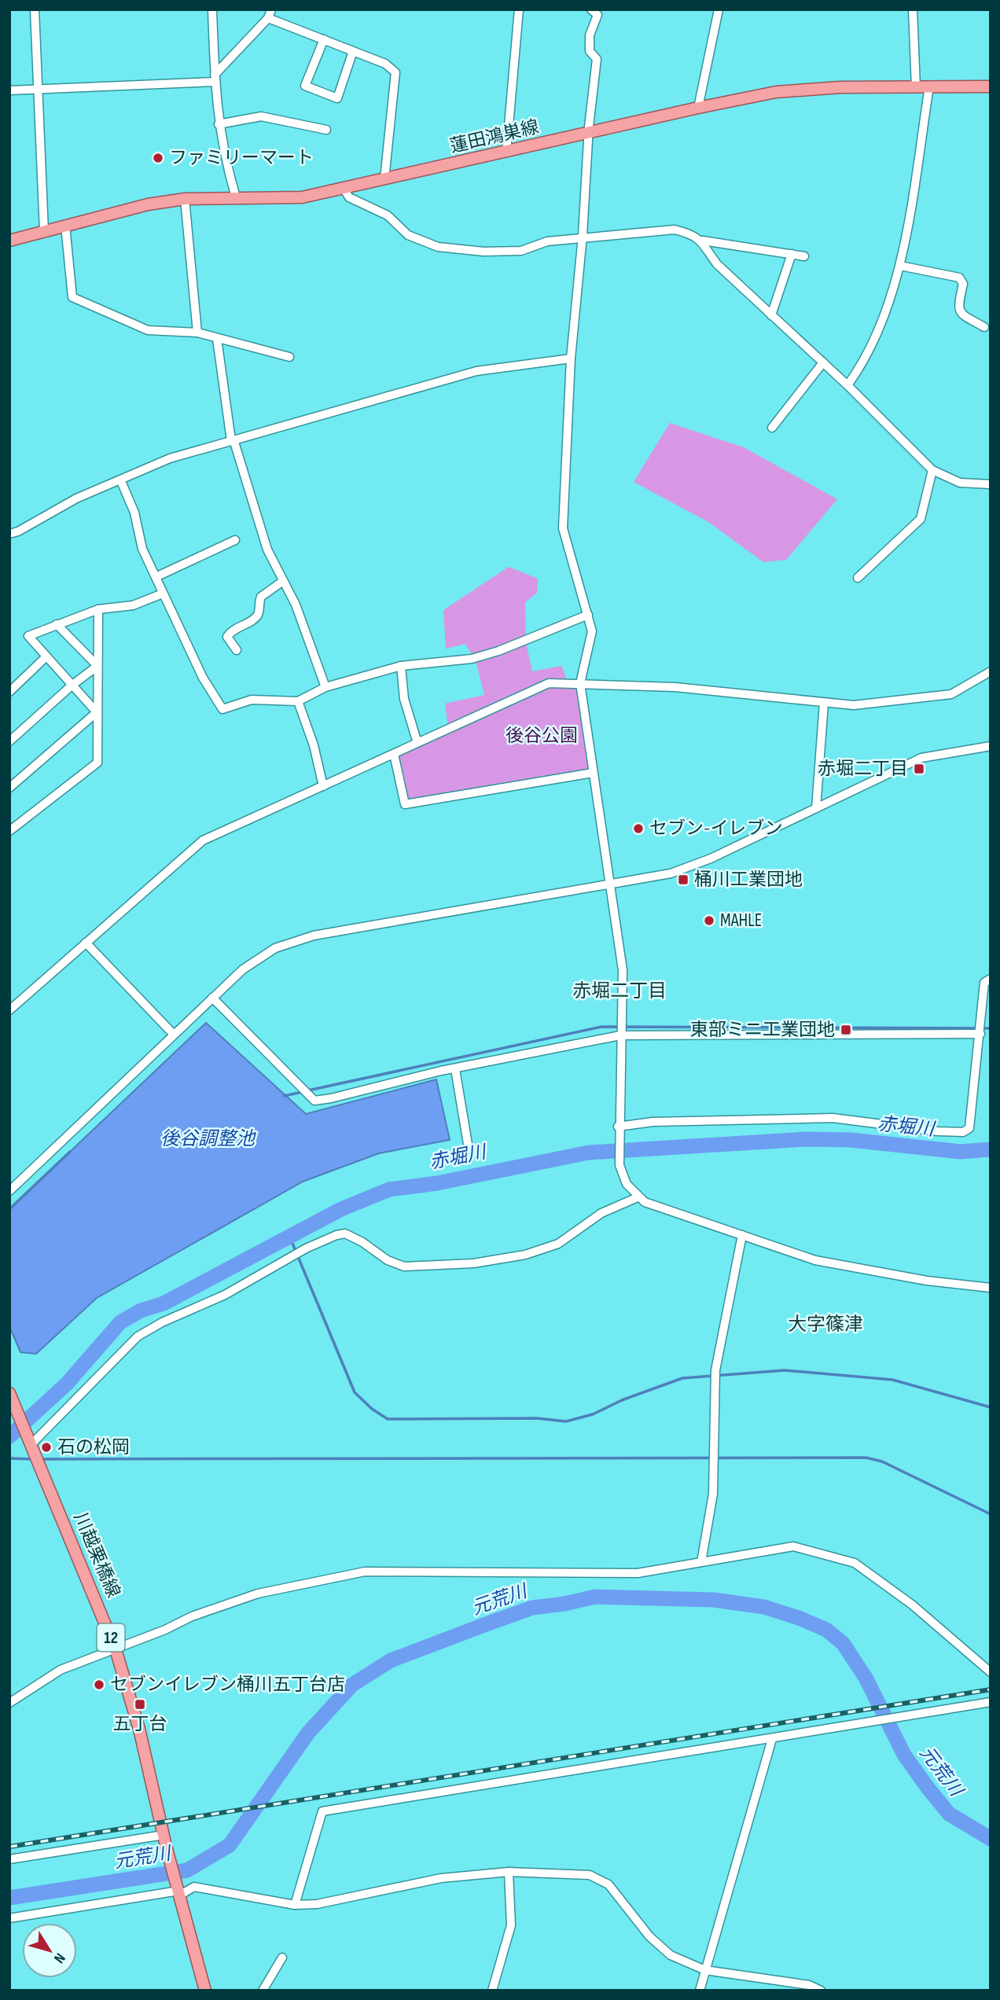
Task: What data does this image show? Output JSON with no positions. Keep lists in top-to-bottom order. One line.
{"streets":{"main road":["蓮田鴻巣線","川越栗橋線","12"]},"districts":["赤堀二丁目","大字篠津"],"water":["赤堀川","後谷調整池","元荒川"],"parks":["後谷公園"],"places":{"other":["ファミリーマート","セブン-イレブン","MAHLE","石の松岡","セブンイレブン桶川五丁台店"],"transit":["赤堀二丁目","桶川工業団地","東部ミニ工業団地","五丁台"]},"north":"bottom right"}
